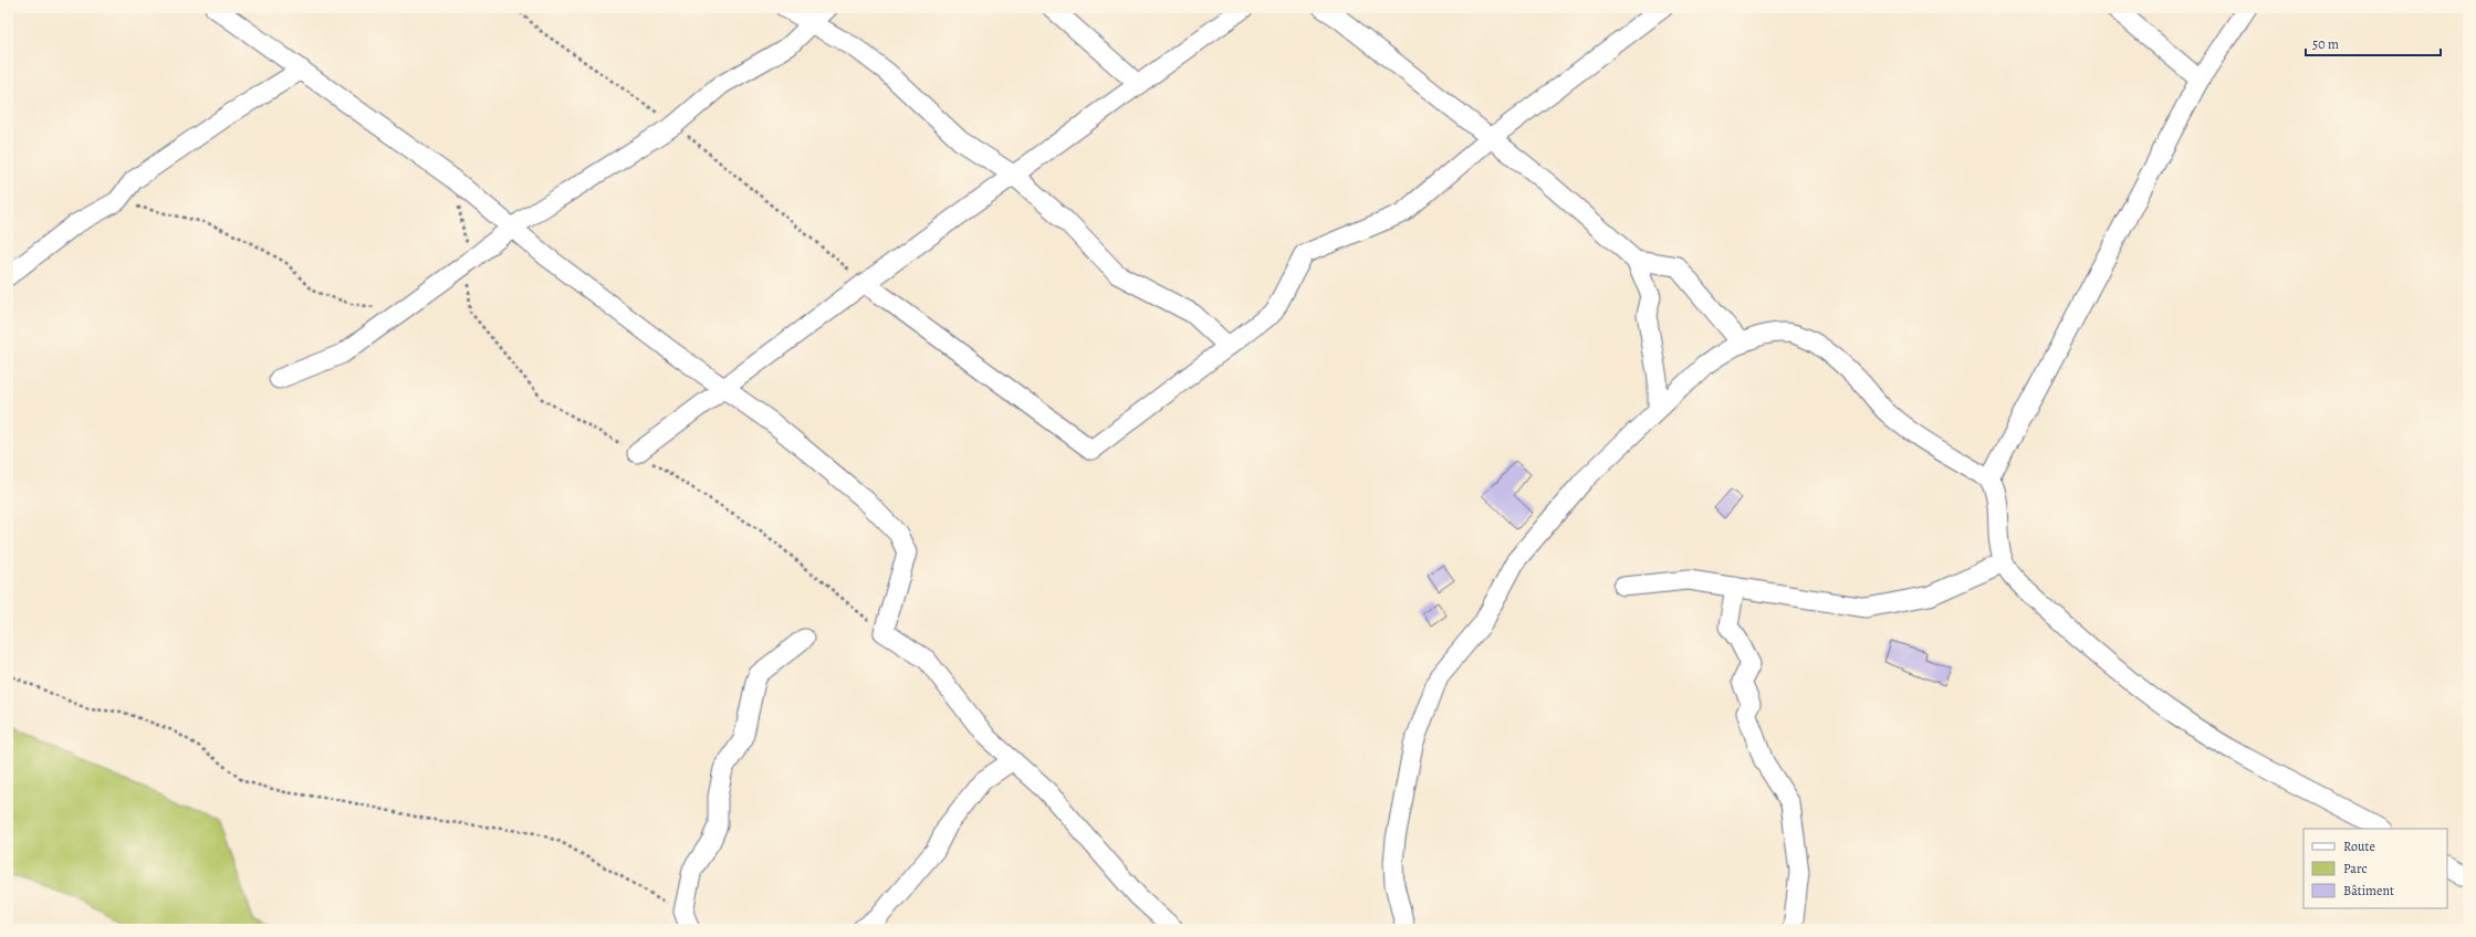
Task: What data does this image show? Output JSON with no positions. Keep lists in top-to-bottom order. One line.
{"legend":["Route","Parc","Bâtiment"],"scale_bar":"50 m"}
